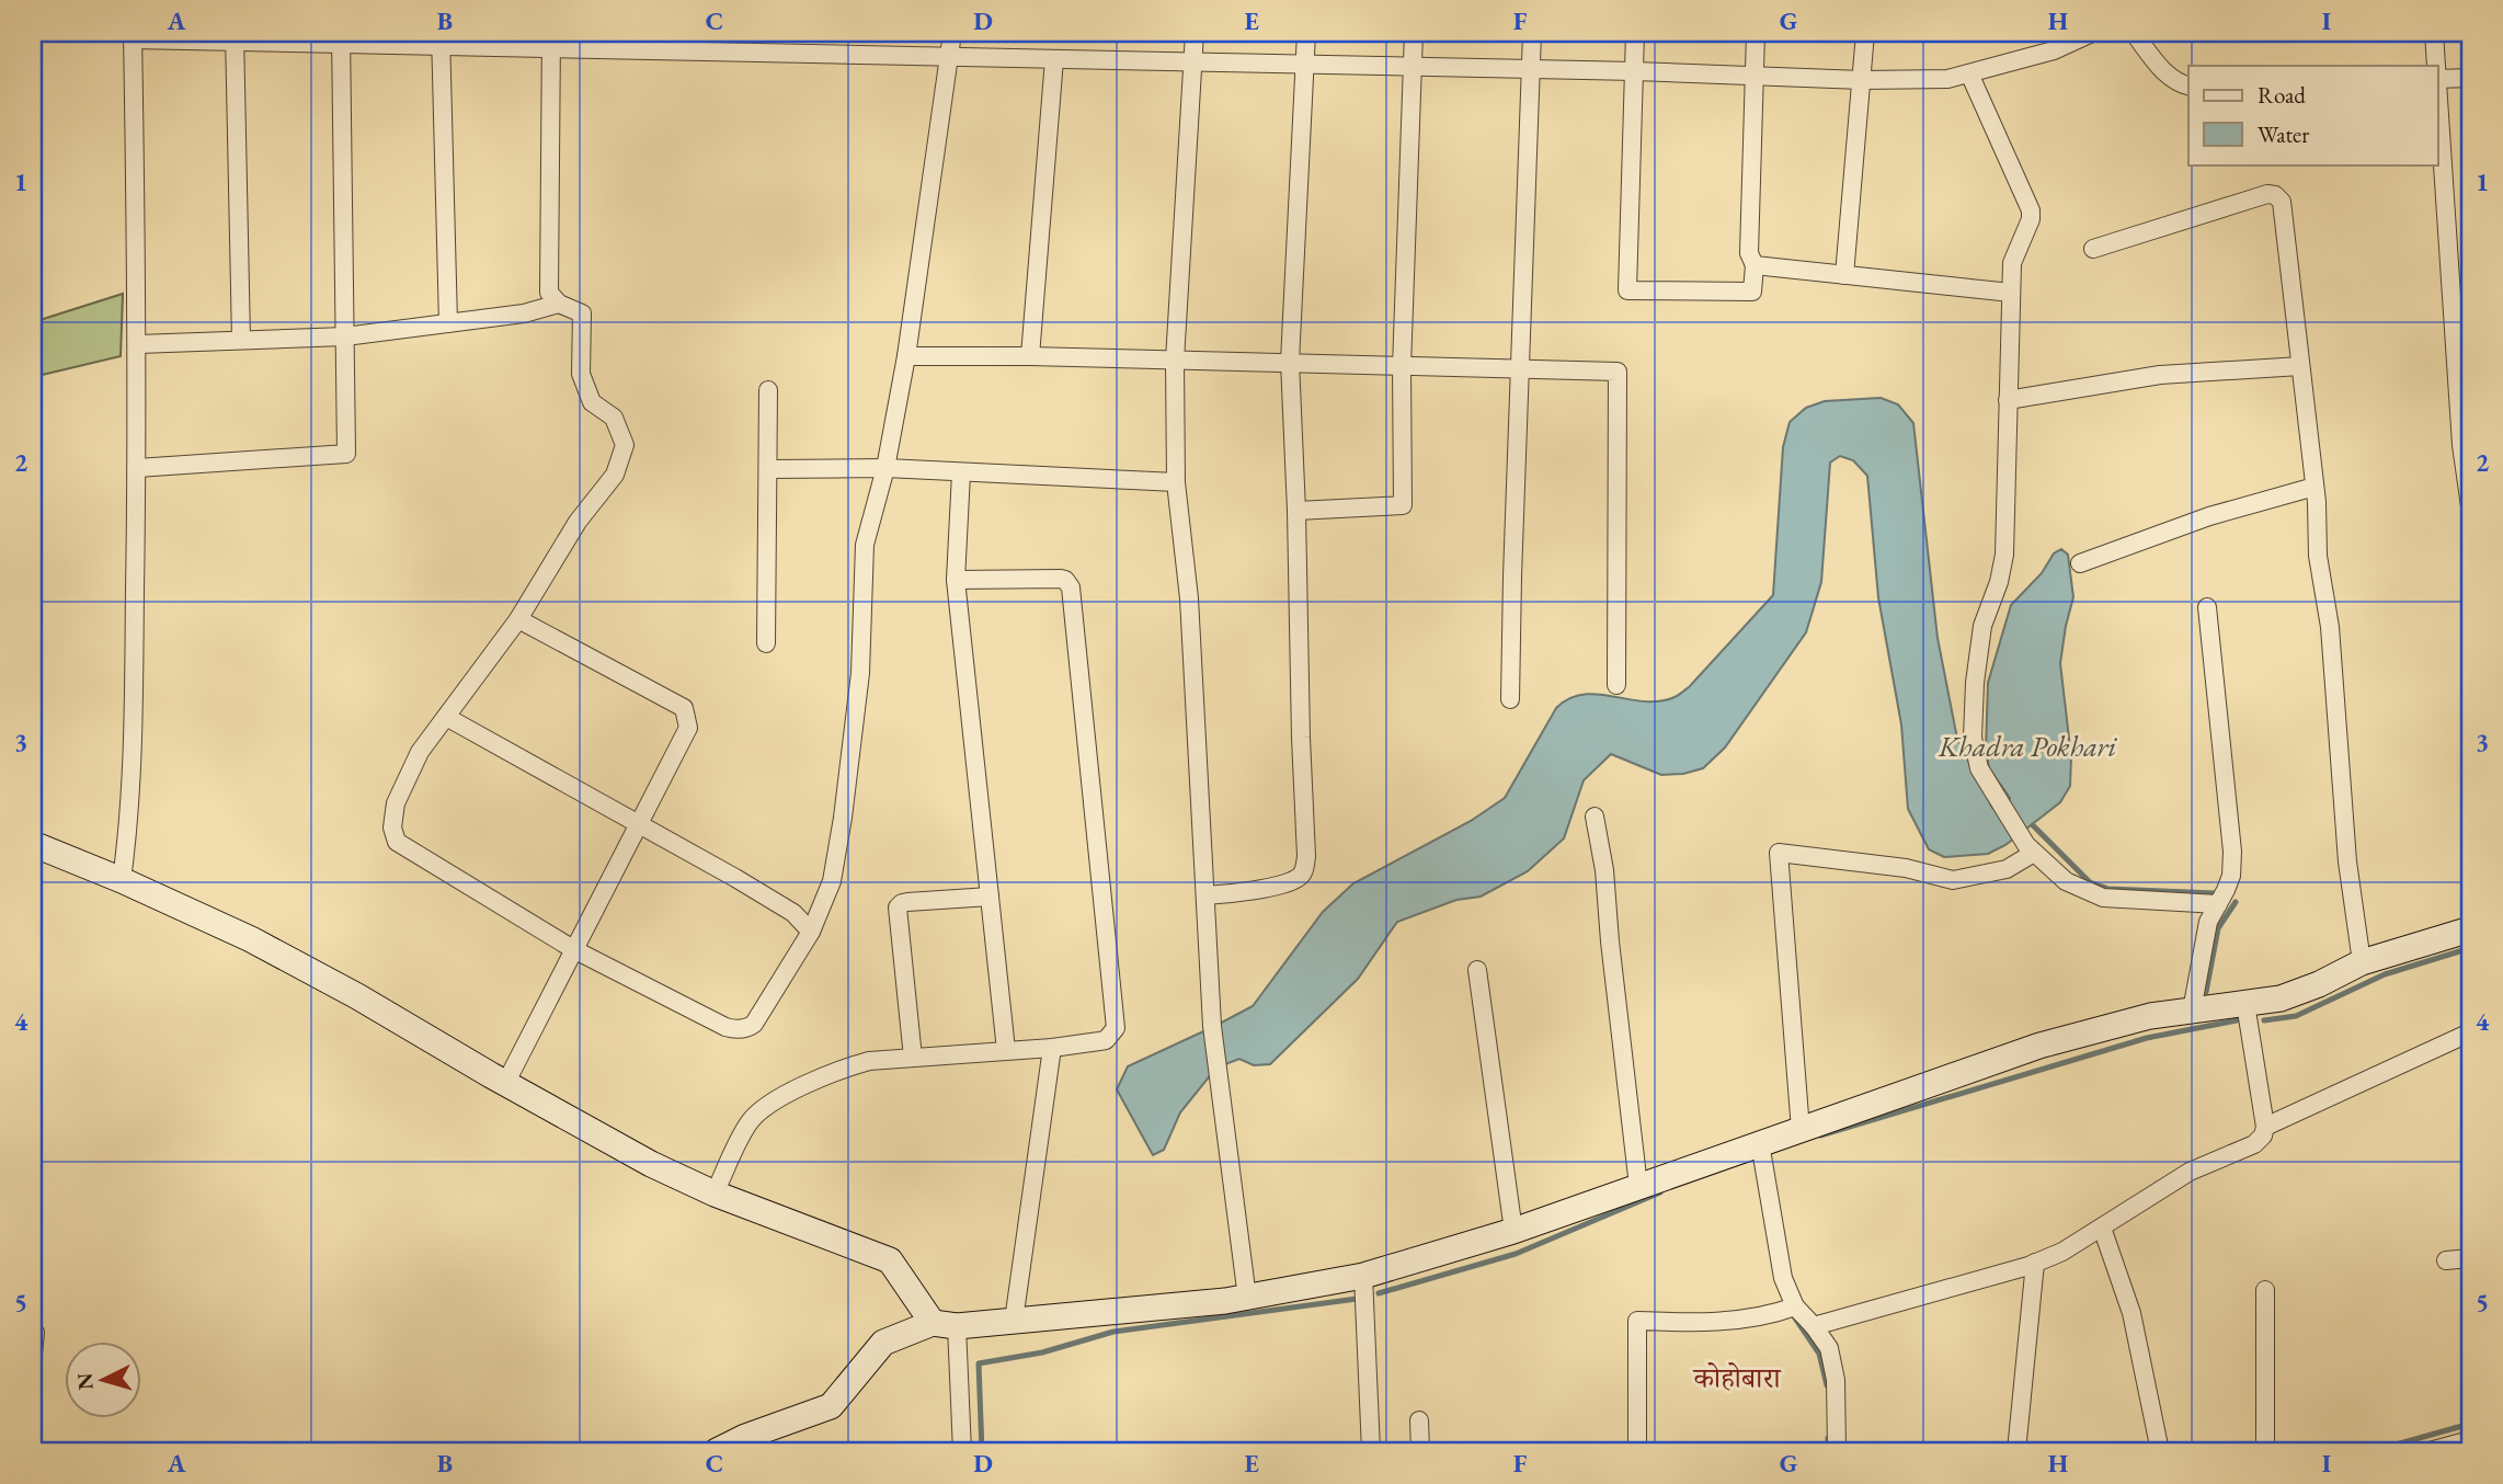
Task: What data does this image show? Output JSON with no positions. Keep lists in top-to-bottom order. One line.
{"districts":["कोहोबारा"],"water":["Khadra Pokhari"],"legend":["Road","Water"],"north":"left","grid":{"columns":["A","B","C","D","E","F","G","H","I"],"rows":["1","2","3","4","5"]}}
